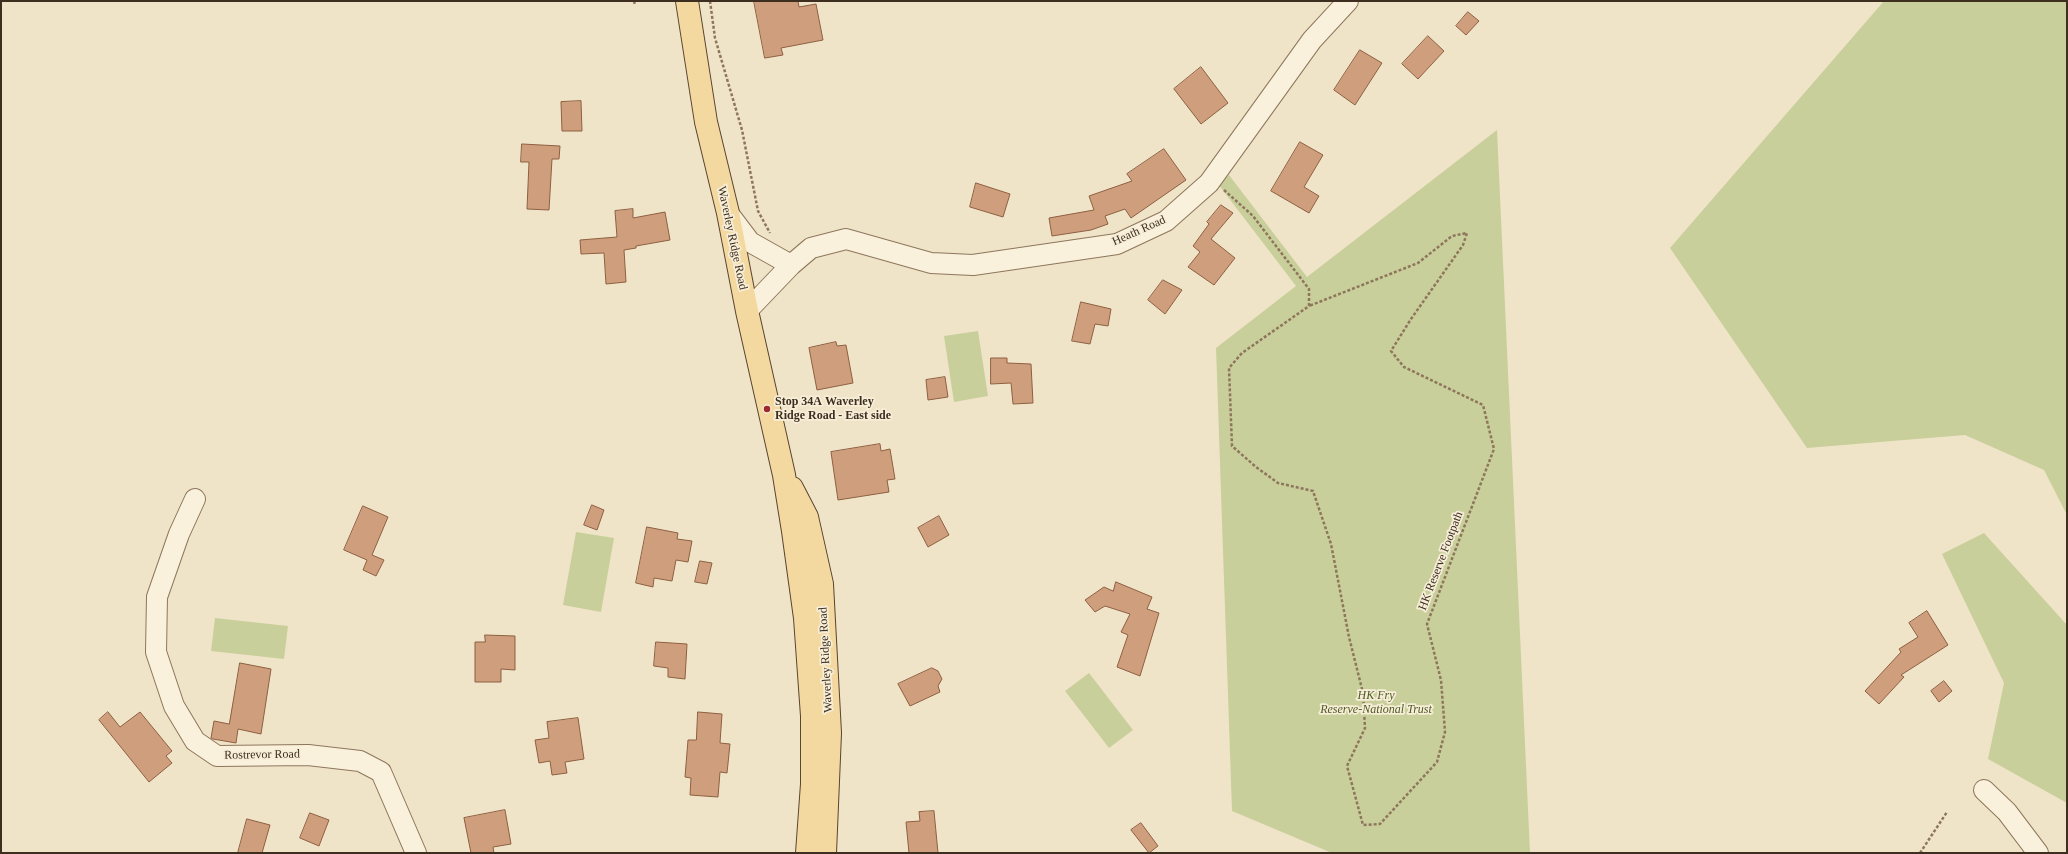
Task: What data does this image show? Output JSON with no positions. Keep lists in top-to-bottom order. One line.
{"streets":{"main road":["Waverley Ridge Road"],"street":["Heath Road","Rostrevor Road"],"path":["HK Reserve Footpath"]},"crossings":[["Heath Road","Waverley Ridge Road"]],"parks":["HK Fry Reserve-National Trust"],"places":["Stop 34A Waverley Ridge Road - East side"]}
